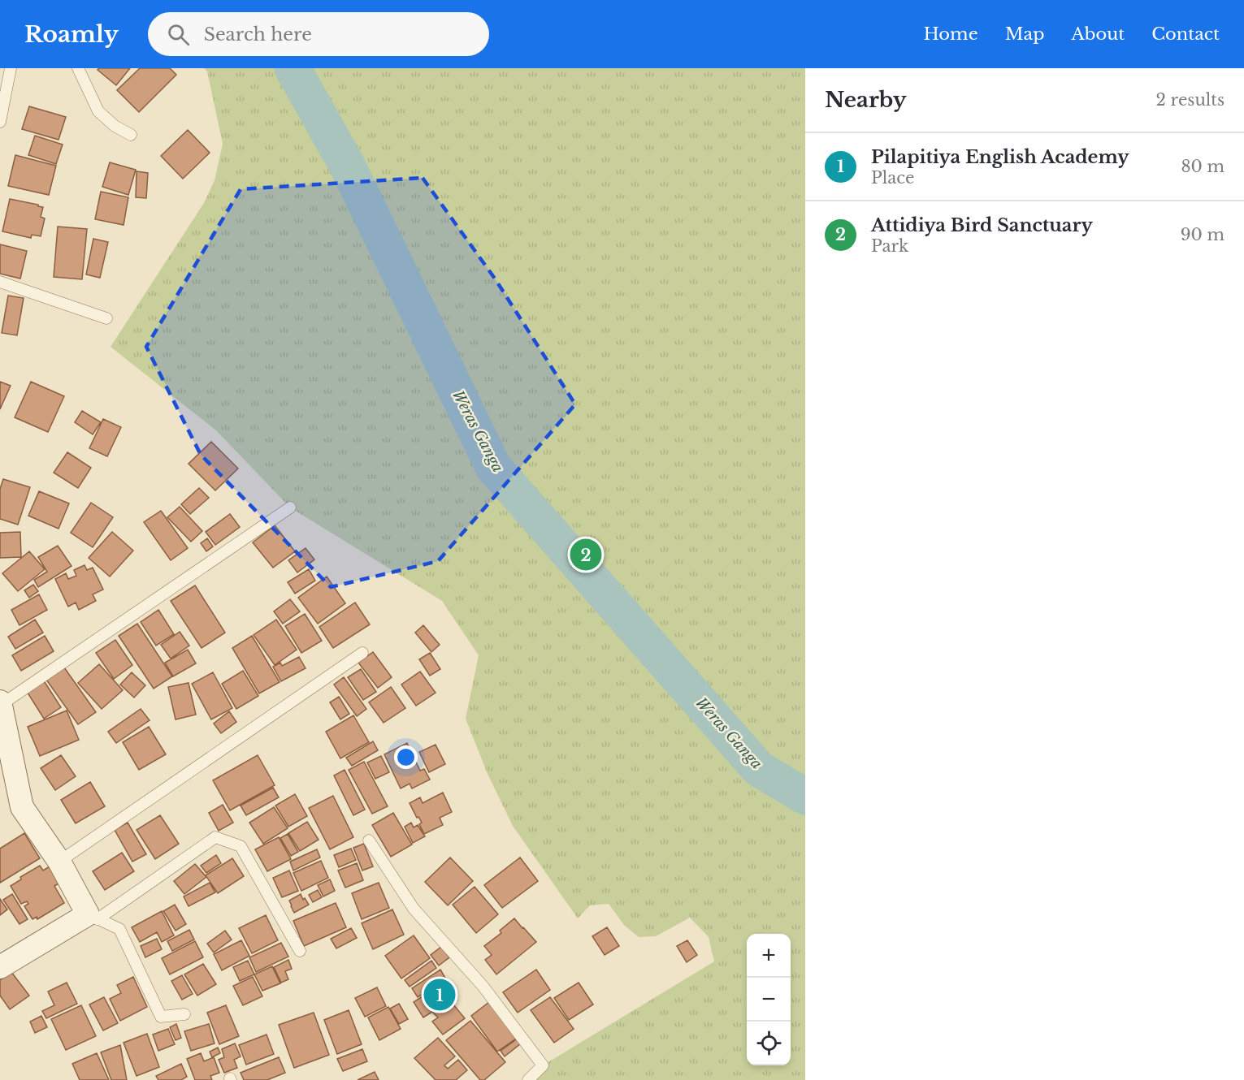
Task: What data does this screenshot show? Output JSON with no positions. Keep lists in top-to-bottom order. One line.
{"water":["Weras Ganga"],"page":{"header":"Roamly","search":"Search here","nav":["Home","Map","About","Contact"],"heading":["Nearby","2 results"],"list":[{"mark":"1","name":"Pilapitiya English Academy","note":"Place","value":"80 m"},{"mark":"2","name":"Attidiya Bird Sanctuary","note":"Park","value":"90 m"}],"pins":["2","1"],"map_buttons":["+","−"]}}
